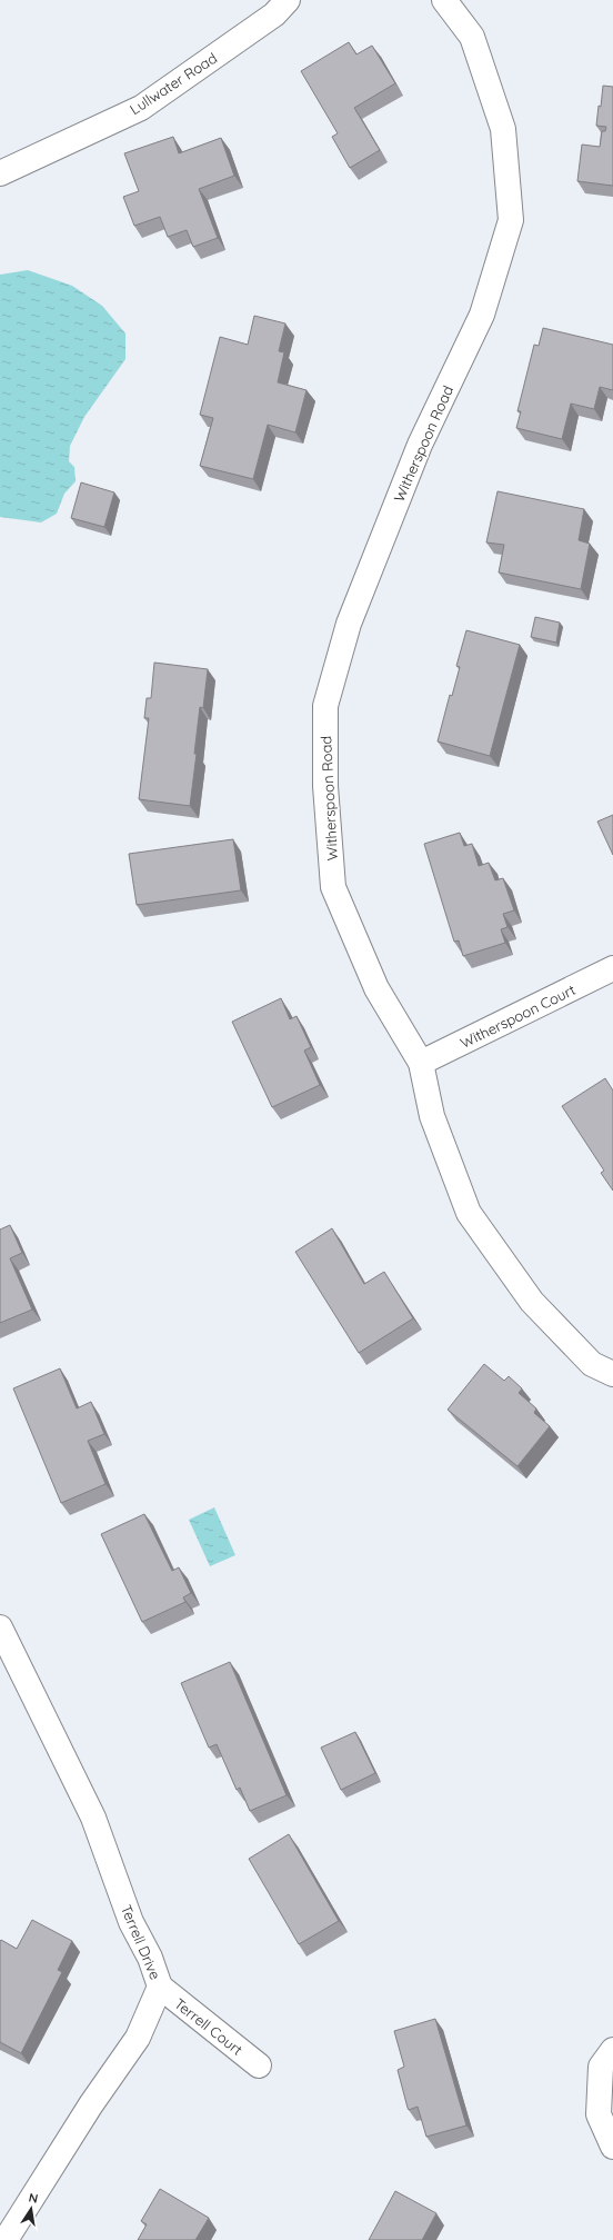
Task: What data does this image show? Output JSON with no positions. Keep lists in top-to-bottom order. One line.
{"streets":{"street":["Lullwater Road","Witherspoon Road","Witherspoon Court","Terrell Drive","Terrell Court"]},"crossings":[["Witherspoon Road","Witherspoon Court"],["Terrell Drive","Terrell Court"]],"north":"top"}
